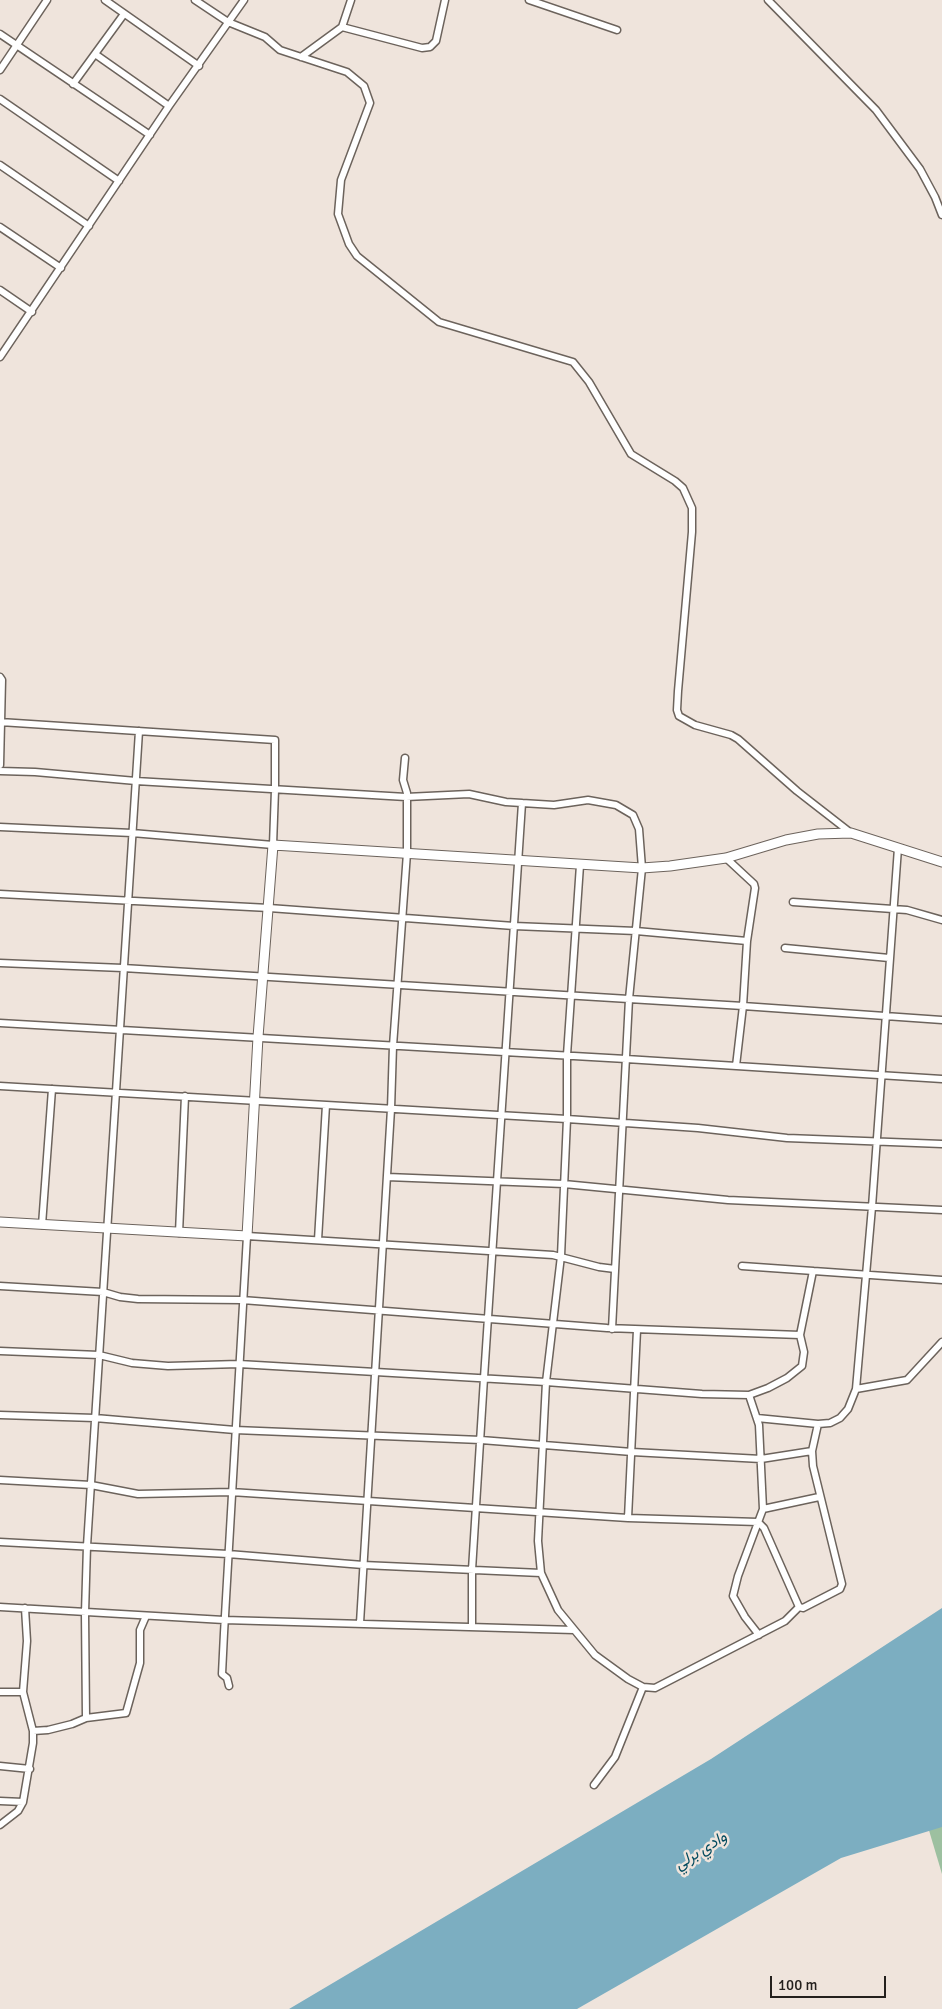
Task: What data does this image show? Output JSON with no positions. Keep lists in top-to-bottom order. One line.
{"water":["وادي برلي"],"scale_bar":"100 m"}
